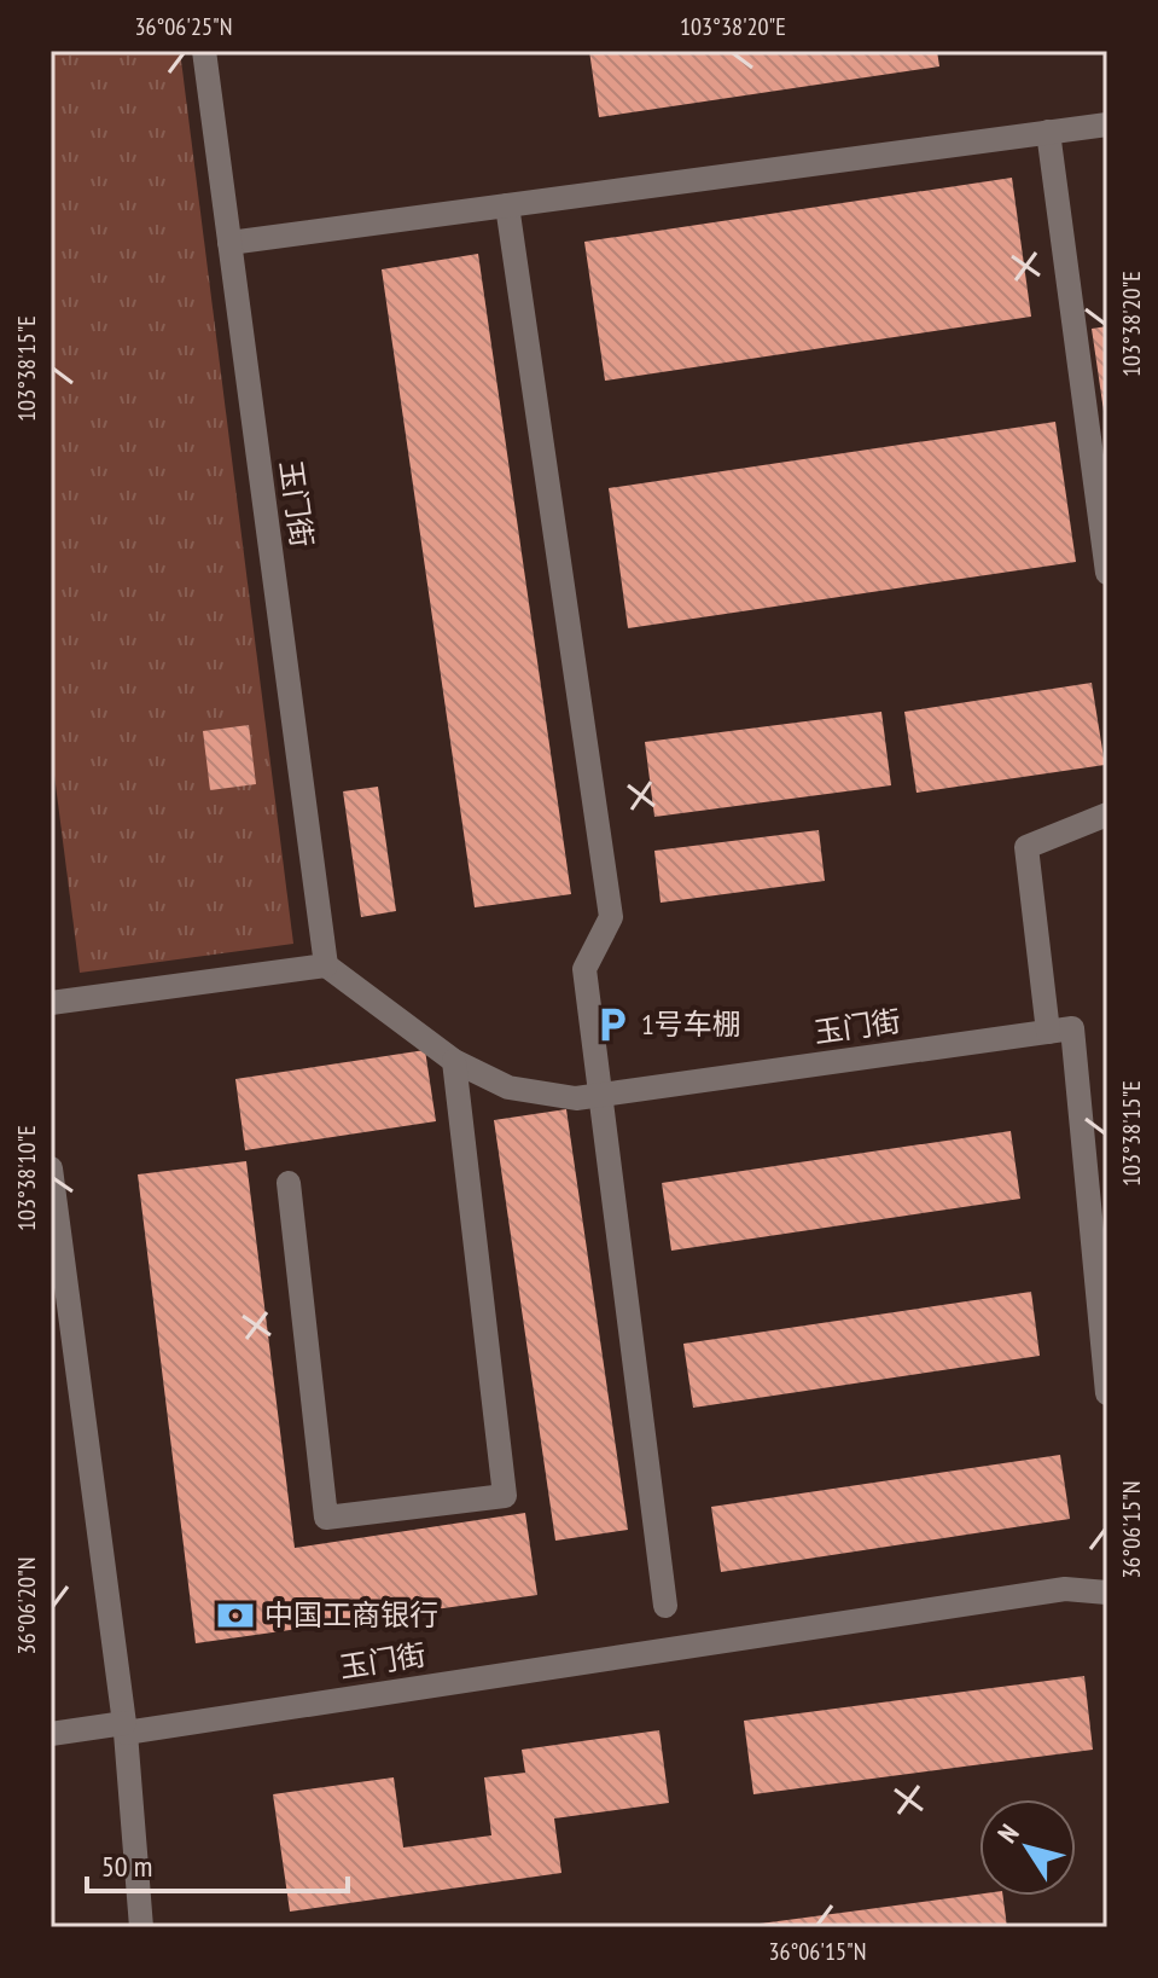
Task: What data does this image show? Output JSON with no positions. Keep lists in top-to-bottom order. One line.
{"streets":{"street":["玉门街"]},"places":{"parking":["1号车棚"],"bank":["中国工商银行"]},"scale_bar":"50 m","north":"top left","coordinates":["36°06'25\"N","103°38'20\"E","103°38'15\"E","103°38'10\"E","36°06'15\"N","36°06'20\"N"]}
